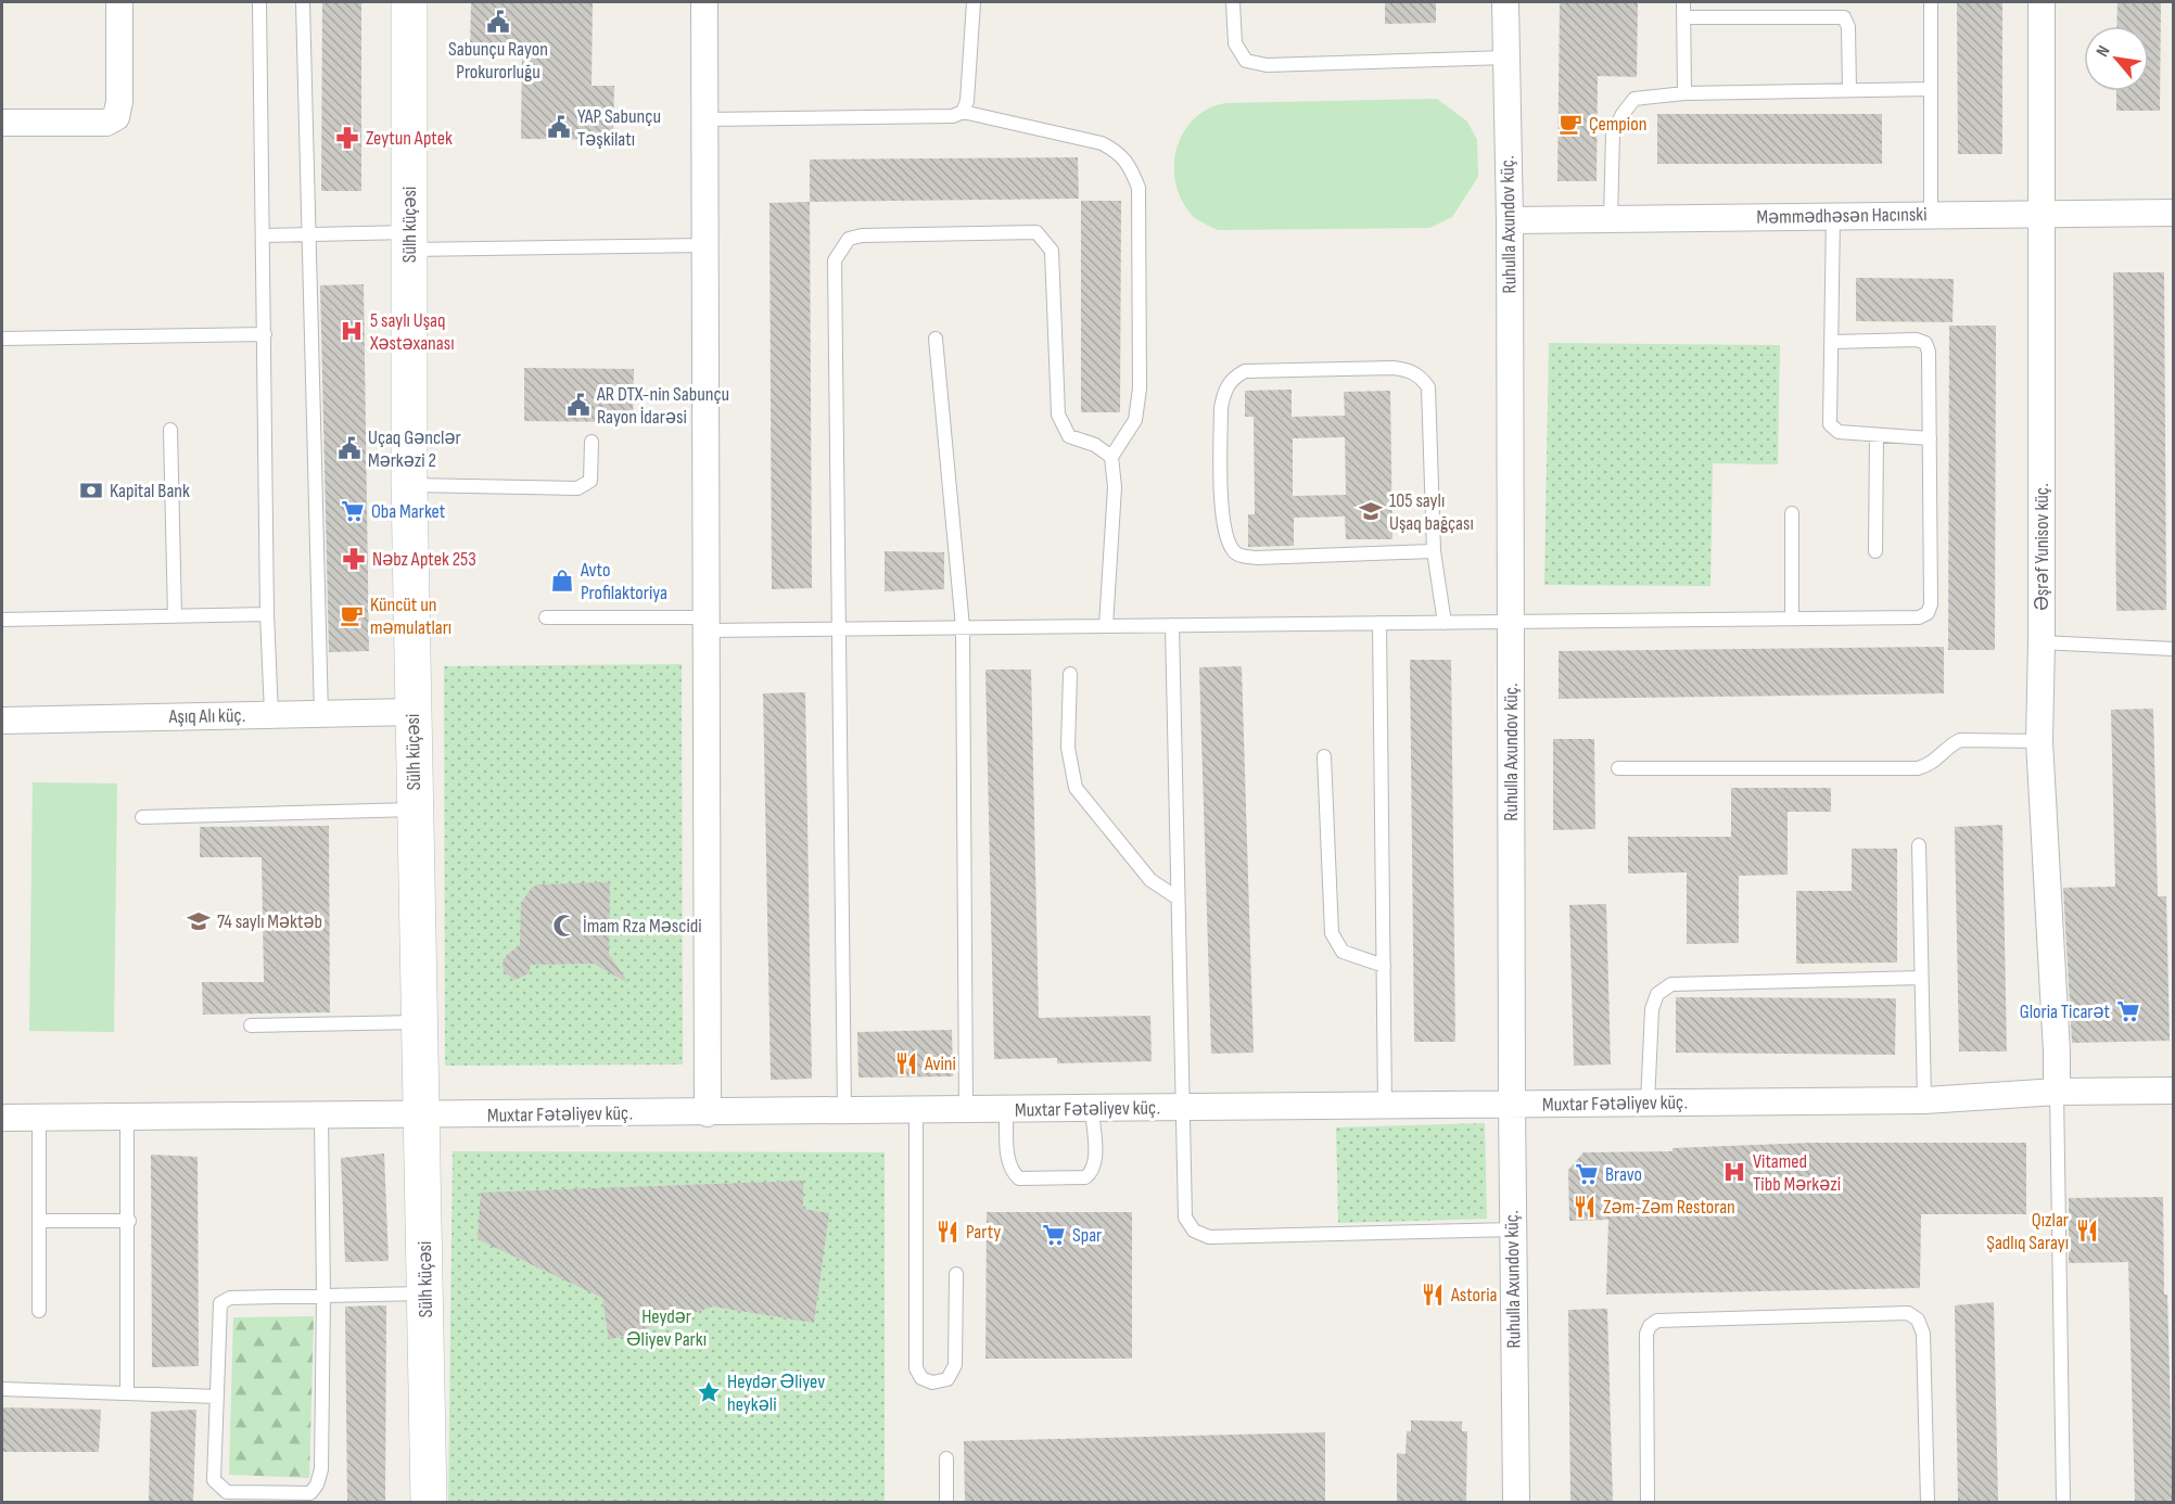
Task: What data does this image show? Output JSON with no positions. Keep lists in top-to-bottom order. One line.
{"streets":{"street":["Məmmədhəsən Hacınski","Sülh küçəsi","Ruhulla Axundov küç.","Əşrəf Yunisov küç.","Aşıq Alı küç.","Muxtar Fətəliyev küç."]},"crossings":[["Məmmədhəsən Hacınski","Ruhulla Axundov küç."],["Məmmədhəsən Hacınski","Əşrəf Yunisov küç."],["Sülh küçəsi","Aşıq Alı küç."],["Sülh küçəsi","Muxtar Fətəliyev küç."],["Ruhulla Axundov küç.","Muxtar Fətəliyev küç."],["Əşrəf Yunisov küç.","Muxtar Fətəliyev küç."]],"parks":["Heydər Əliyev Parkı"],"places":{"public building":["Sabunçu Rayon Prokurorluğu","YAP Sabunçu Təşkilatı","AR DTX-nin Sabunçu Rayon İdarəsi","Uçaq Gənclər Mərkəzi 2"],"cafe":["Çempion","Küncüt un məmulatları"],"pharmacy":["Zeytun Aptek","Nəbz Aptek 253"],"hospital":["5 saylı Uşaq Xəstəxanası","Vitamed Tibb Mərkəzi"],"bank":["Kapital Bank"],"supermarket":["Oba Market","Gloria Ticarət","Bravo","Spar"],"school or university":["105 saylı Uşaq bağçası","74 saylı Məktəb"],"shop":["Avto Profilaktoriya"],"mosque":["İmam Rza Məscidi"],"restaurant":["Avini","Zəm-Zəm Restoran","Qızlar Şadlıq Sarayı","Party","Astoria"],"place":["Heydər Əliyev heykəli"]},"north":"top left"}
